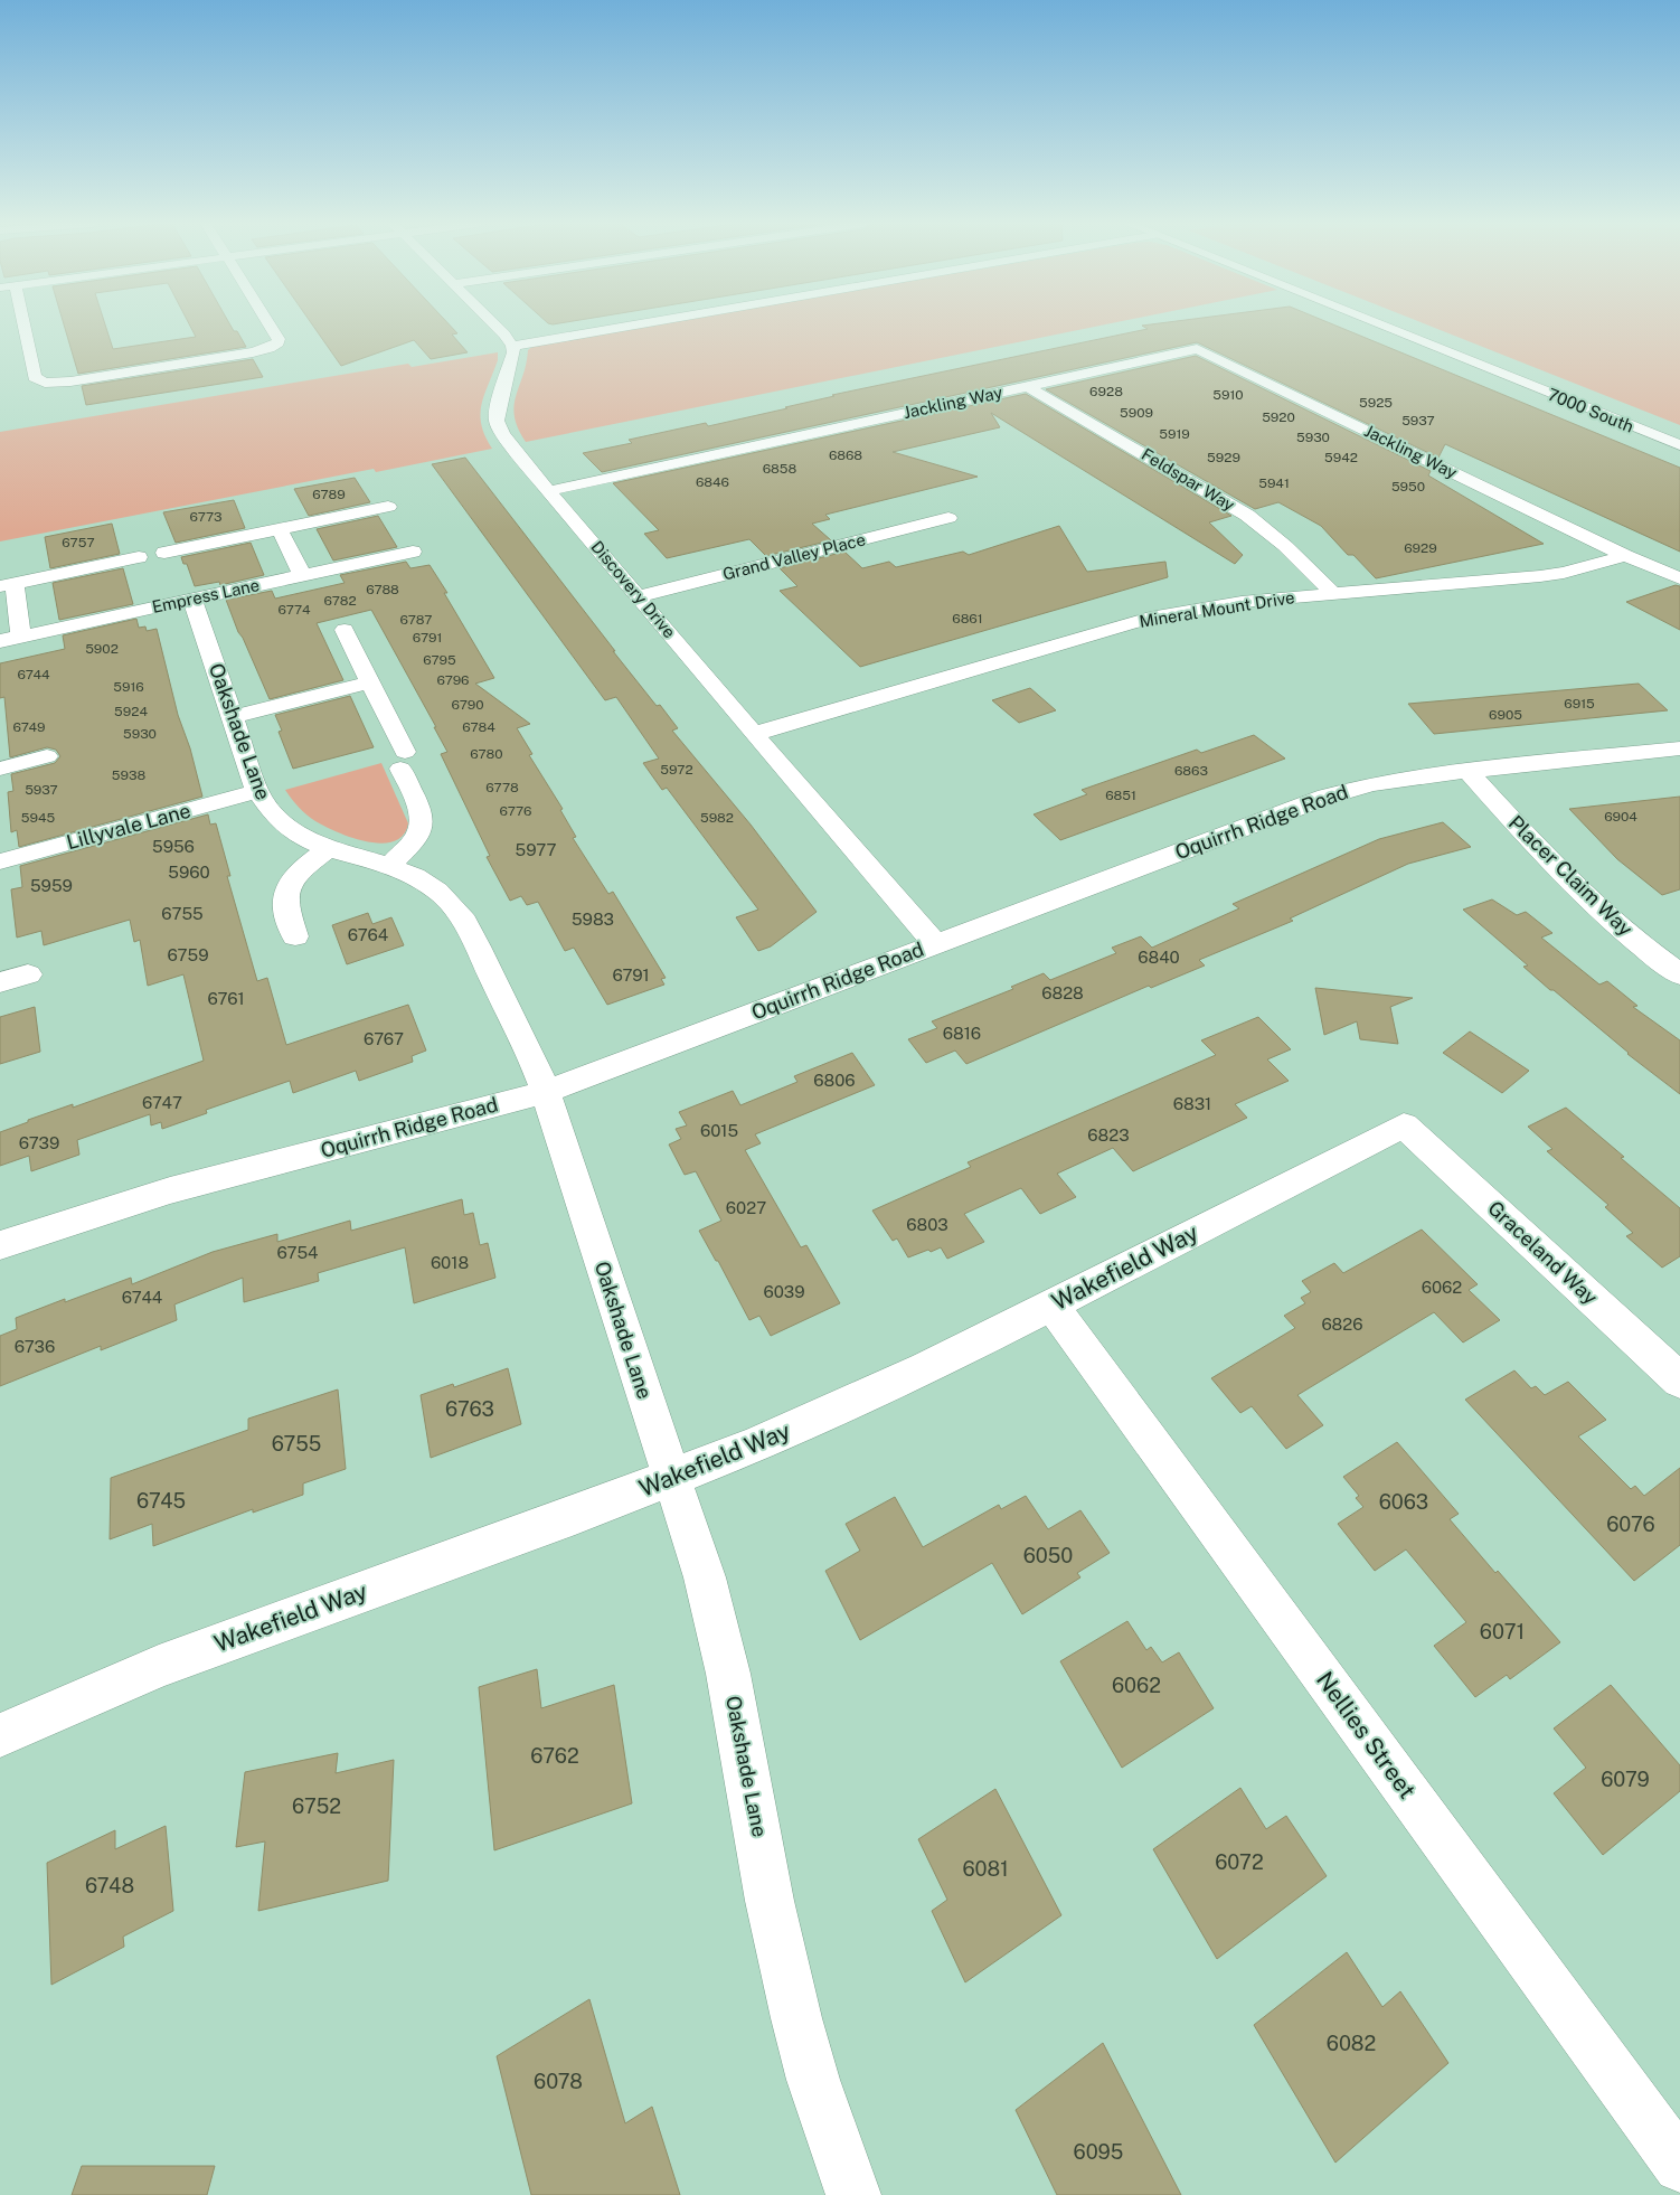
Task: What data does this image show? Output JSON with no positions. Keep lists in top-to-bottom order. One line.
{"streets":{"street":["Jackling Way","7000 South","Feldspar Way","Grand Valley Place","Discovery Drive","Empress Lane","Mineral Mount Drive","Oakshade Lane","Oquirrh Ridge Road","Lillyvale Lane","Placer Claim Way","Graceland Way","Wakefield Way","Nellies Street"]},"crossings":[["Jackling Way","Feldspar Way"],["Jackling Way","Discovery Drive"],["Jackling Way","Mineral Mount Drive"],["Feldspar Way","Mineral Mount Drive"],["Grand Valley Place","Discovery Drive"],["Discovery Drive","Mineral Mount Drive"],["Discovery Drive","Oquirrh Ridge Road"],["Empress Lane","Oakshade Lane"],["Oakshade Lane","Oquirrh Ridge Road"],["Oakshade Lane","Lillyvale Lane"],["Oakshade Lane","Wakefield Way"],["Oquirrh Ridge Road","Placer Claim Way"],["Graceland Way","Wakefield Way"],["Wakefield Way","Nellies Street"]],"house_numbers":["6928","5910","5925","5909","5920","5937","5919","5930","6868","5929","5942","6858","6846","5941","5950","6789","6773","6757","6929","6788","6782","6774","6861","6787","6791","5902","6795","6744","6796","5916","6915","6790","5924","6905","6749","6784","5930","6780","5972","6863","5938","6778","5937","6851","6776","6904","5945","5982","5956","5977","5960","5959","6755","5983","6764","6759","6840","6791","6828","6761","6816","6767","6806","6747","6831","6015","6823","6739","6027","6803","6754","6018","6062","6039","6744","6826","6736","6763","6755","6745","6063","6076","6050","6071","6062","6762","6079","6752","6072","6081","6748","6082","6078","6095"]}
